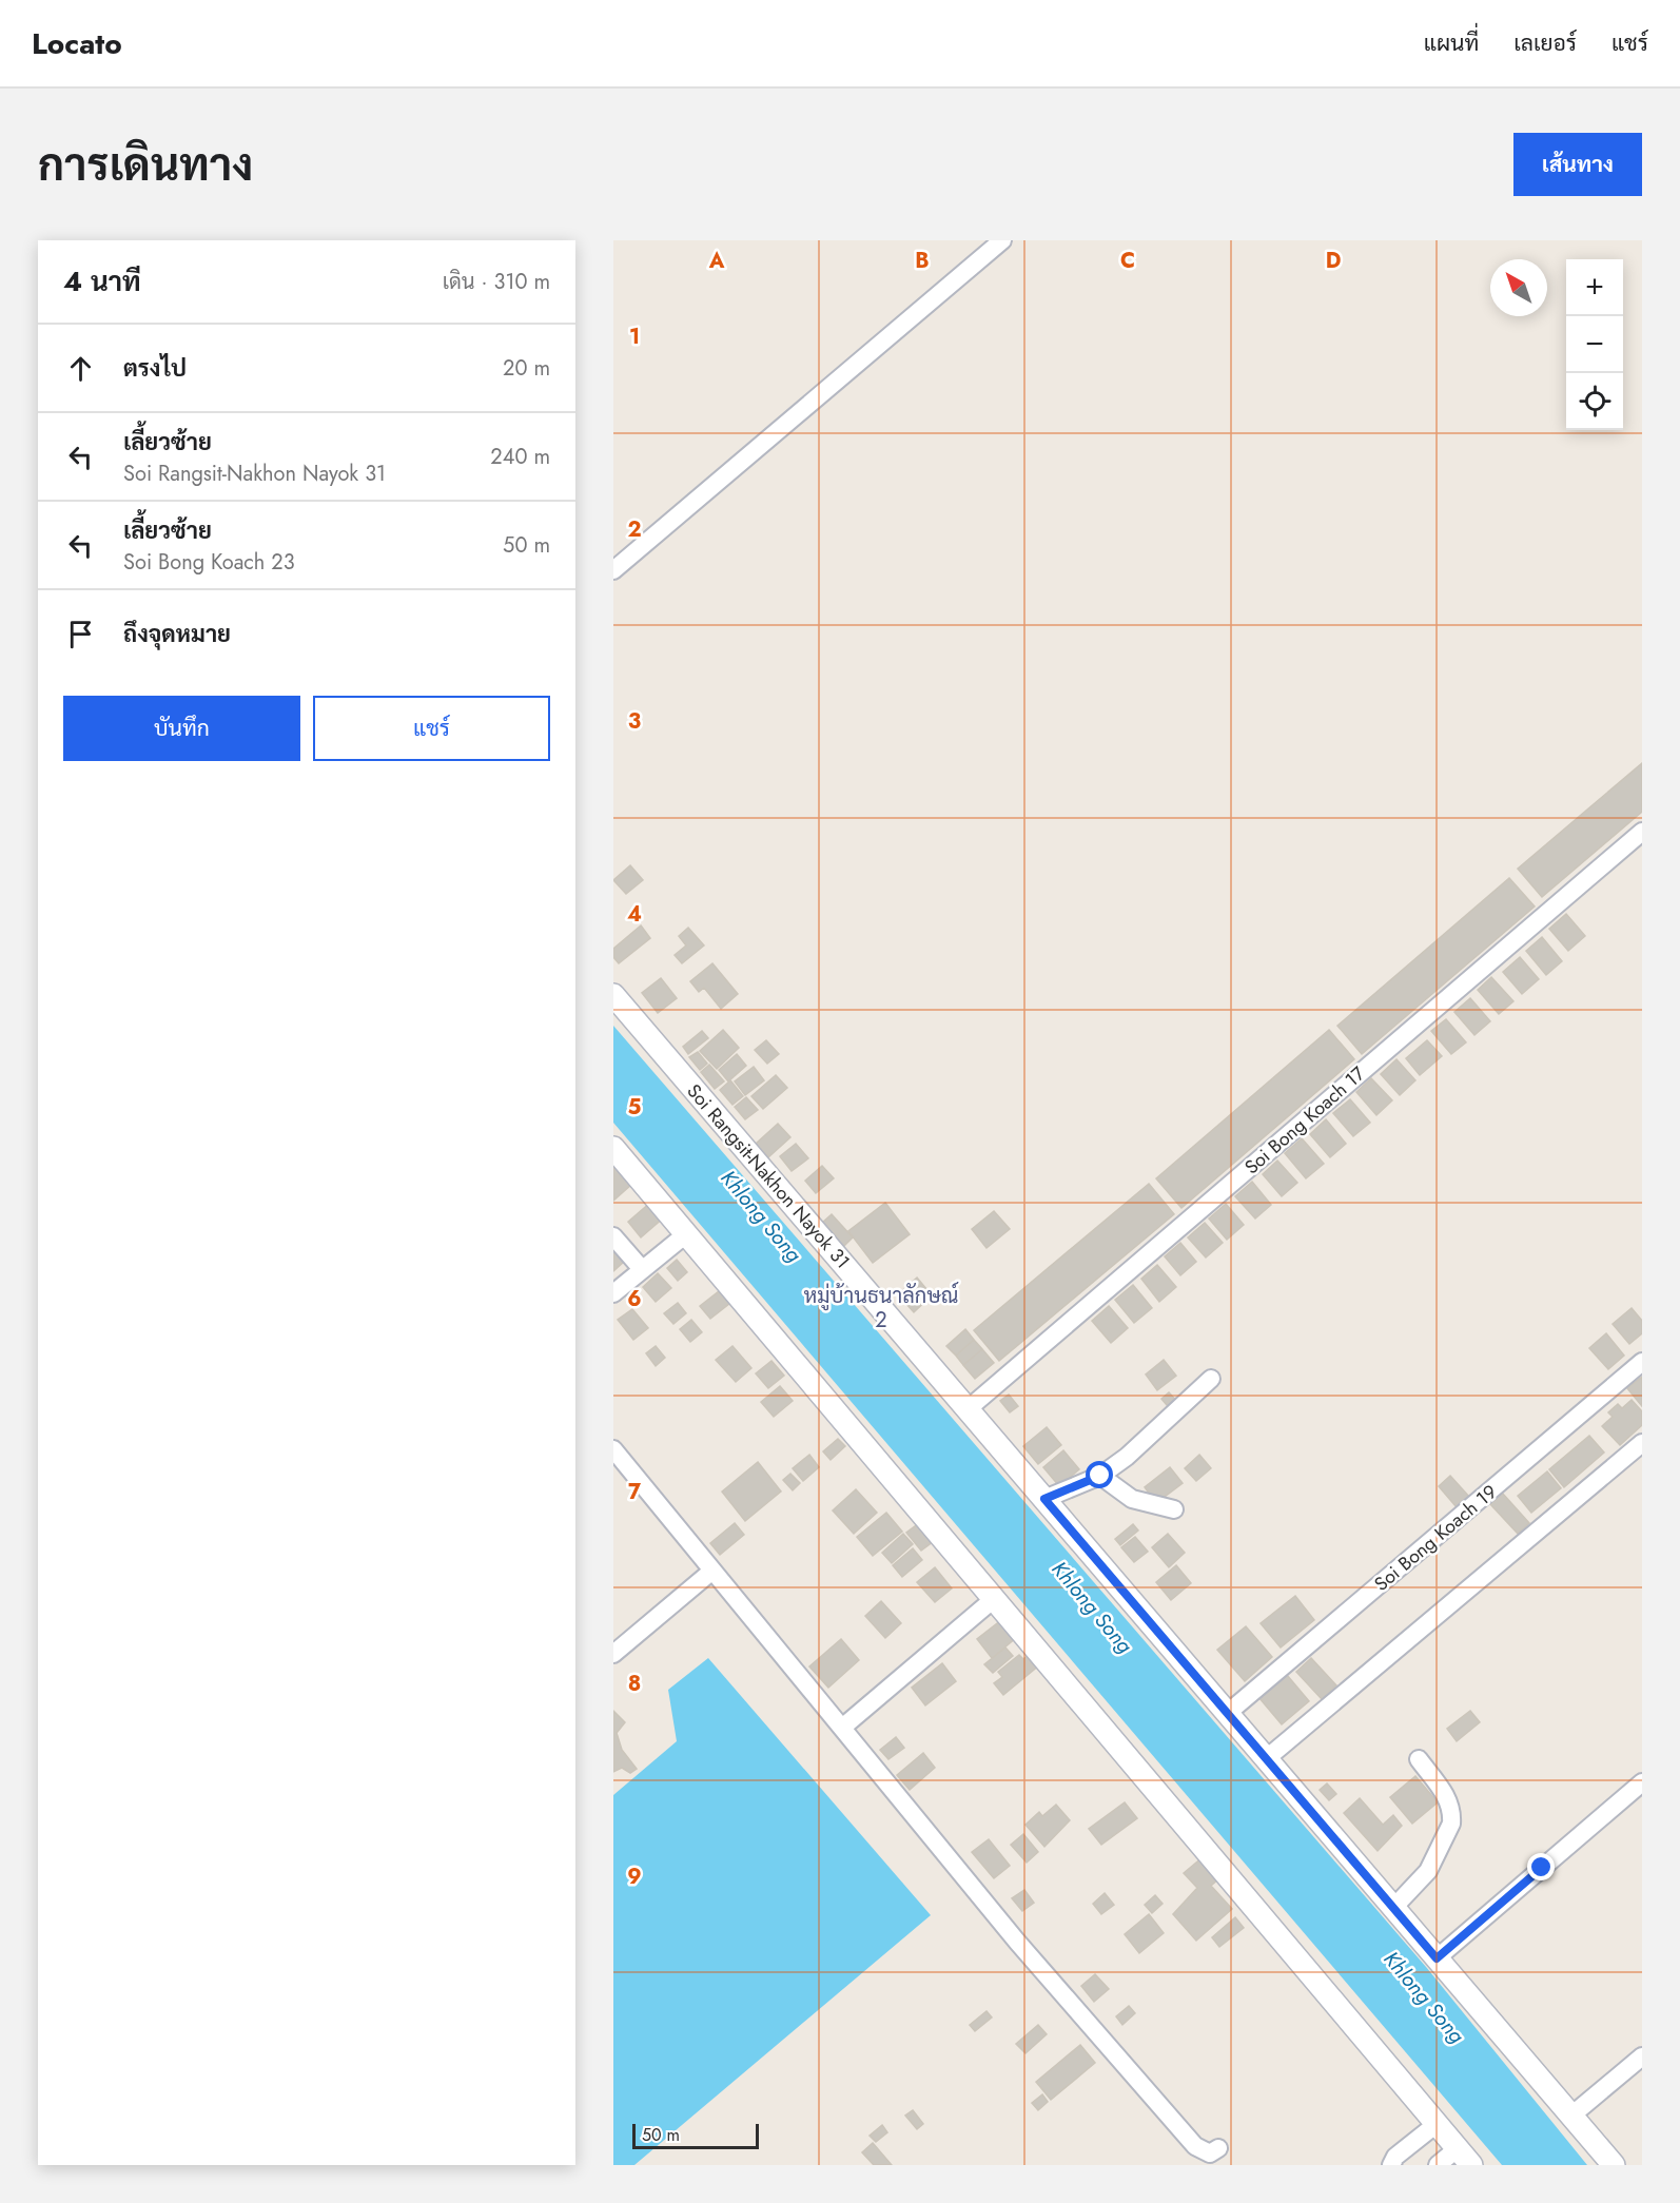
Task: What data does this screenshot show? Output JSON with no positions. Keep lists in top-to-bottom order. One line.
{"streets":{"street":["Soi Bong Koach 17","Soi Rangsit-Nakhon Nayok 31","Soi Bong Koach 19"]},"crossings":[["Soi Bong Koach 17","Soi Rangsit-Nakhon Nayok 31"],["Soi Rangsit-Nakhon Nayok 31","Soi Bong Koach 19"]],"districts":["หมู่บ้านธนาลักษณ์ 2"],"water":["Khlong Song"],"scale_bar":"50 m","north":"top left","page":{"header":"Locato","nav":["แผนที่","เลเยอร์","แชร์"],"title":"การเดินทาง","buttons":["เส้นทาง",["บันทึก","แชร์"]],"heading":["4 นาที","เดิน · 310 m"],"map_buttons":["+","−"],"list":[["ตรงไป","20 m"],["เลี้ยวซ้าย","Soi Rangsit-Nakhon Nayok 31","240 m"],["เลี้ยวซ้าย","Soi Bong Koach 23","50 m"],"ถึงจุดหมาย"],"scale":"50 m"},"grid":{"columns":["A","B","C","D"],"rows":["1","2","3","4","5","6","7","8","9"]}}
